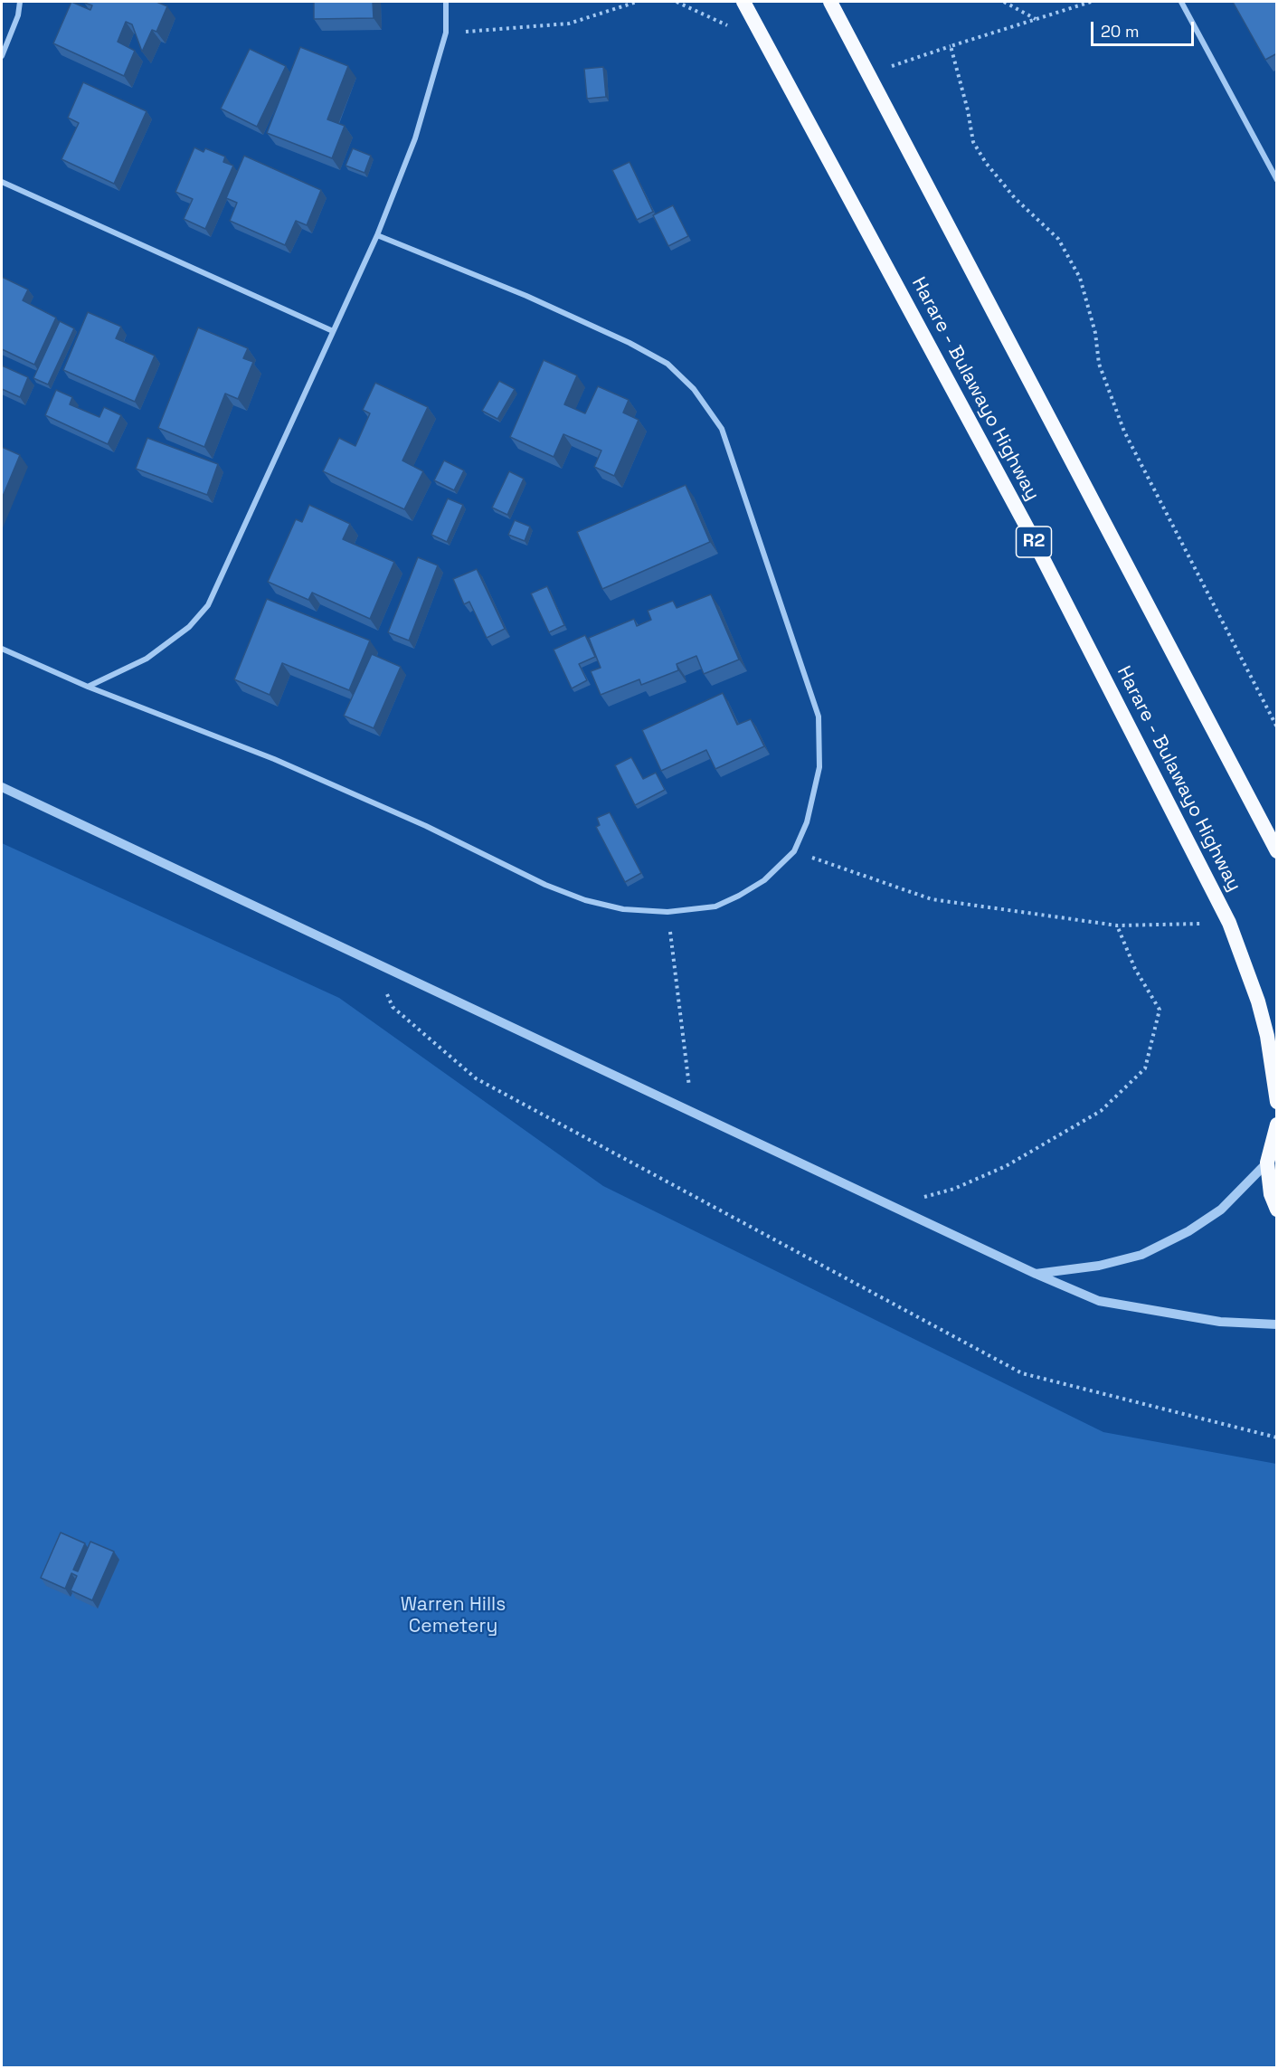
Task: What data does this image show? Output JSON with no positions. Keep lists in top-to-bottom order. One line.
{"streets":{"highway":["Harare - Bulawayo Highway","R2"]},"parks":["Warren Hills Cemetery"],"scale_bar":"20 m"}
